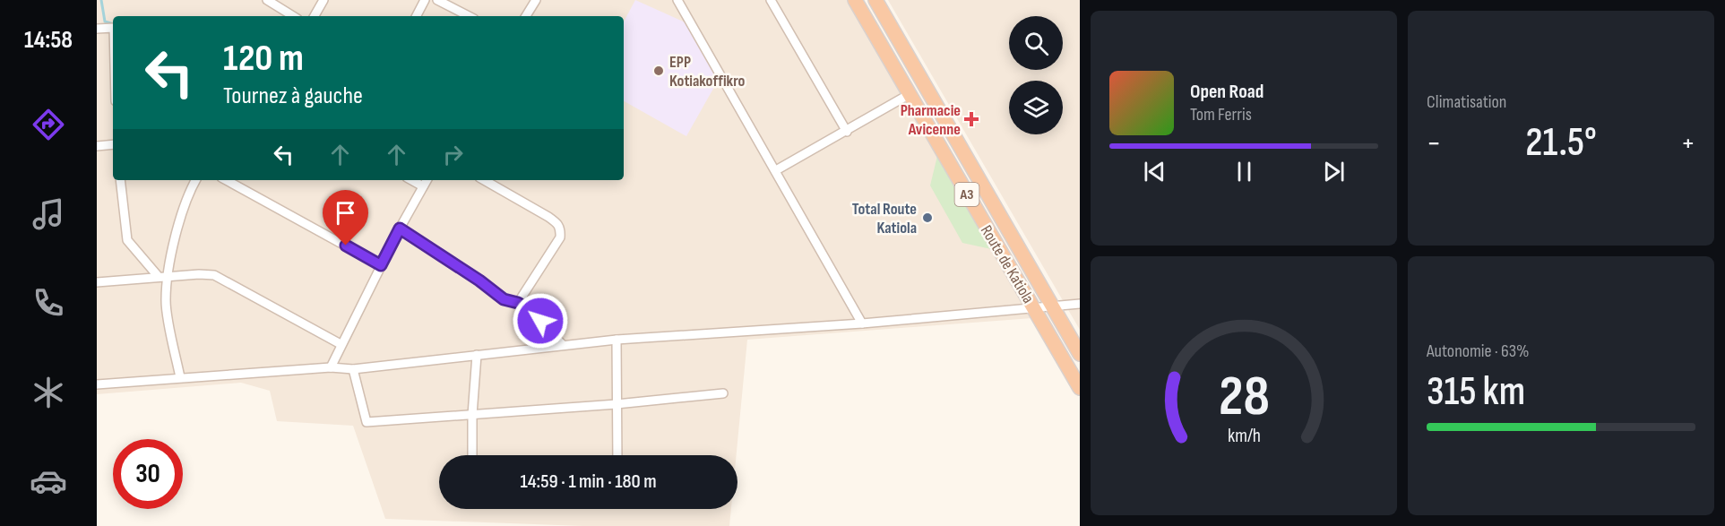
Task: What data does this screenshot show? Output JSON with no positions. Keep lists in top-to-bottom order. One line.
{"streets":{"highway":["A3","Route de Katiola"]},"places":{"other":["EPP Kotiakoffikro","Total Route Katiola"],"health":["Pharmacie Avicenne"]},"page":{"tabs":"14:58","tile":["Climatisation",["Autonomie · 63%","315 km"]],"turn":["120 m","Tournez à gauche"],"song":["Open Road","Tom Ferris"],"heat":["−","21.5°","+"],"limit":"30","trip":"14:59 · 1 min · 180 m","gauge":["28","km/h"]}}
